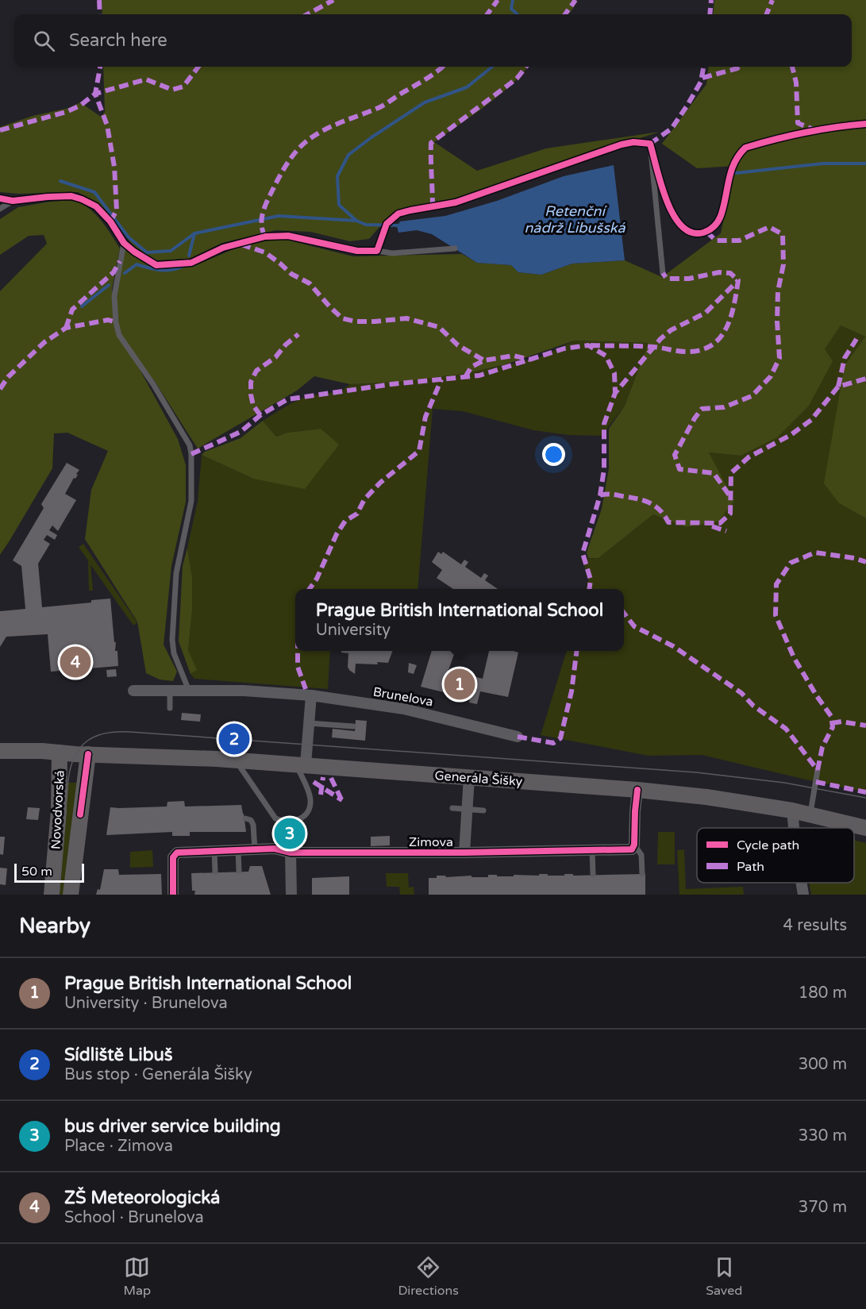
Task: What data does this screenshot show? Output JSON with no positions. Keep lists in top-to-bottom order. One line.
{"streets":{"main road":["Generála Šišky","Novodvorská"],"street":["Brunelova","Zimova"]},"crossings":[["Generála Šišky","Novodvorská"]],"water":["Retenční nádrž Libušská"],"legend":["Cycle path","Path"],"scale_bar":"50 m","page":{"search":"Search here","popup":["Prague British International School","University"],"pins":["4","1","2","3"],"scale":"50 m","heading":["Nearby","4 results"],"list":[{"mark":"1","name":"Prague British International School","note":"University · Brunelova","value":"180 m"},{"mark":"2","name":"Sídliště Libuš","note":"Bus stop · Generála Šišky","value":"300 m"},{"mark":"3","name":"bus driver service building","note":"Place · Zimova","value":"330 m"},{"mark":"4","name":"ZŠ Meteorologická","note":"School · Brunelova","value":"370 m"}],"nav":["Map","Directions","Saved"]}}
